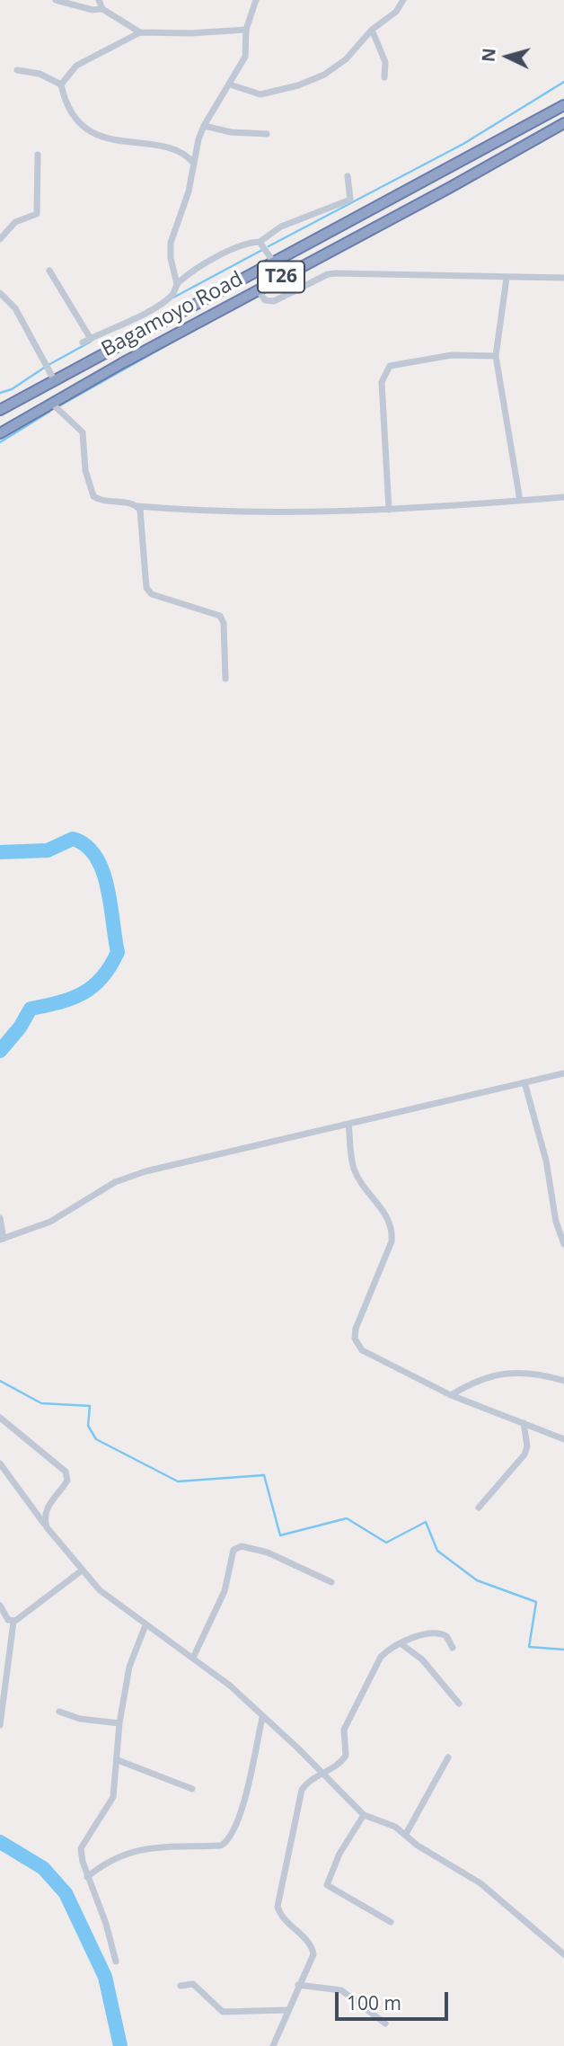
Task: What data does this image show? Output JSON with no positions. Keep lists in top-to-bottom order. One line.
{"streets":{"highway":["T26","Bagamoyo Road"]},"scale_bar":"100 m","north":"left"}
